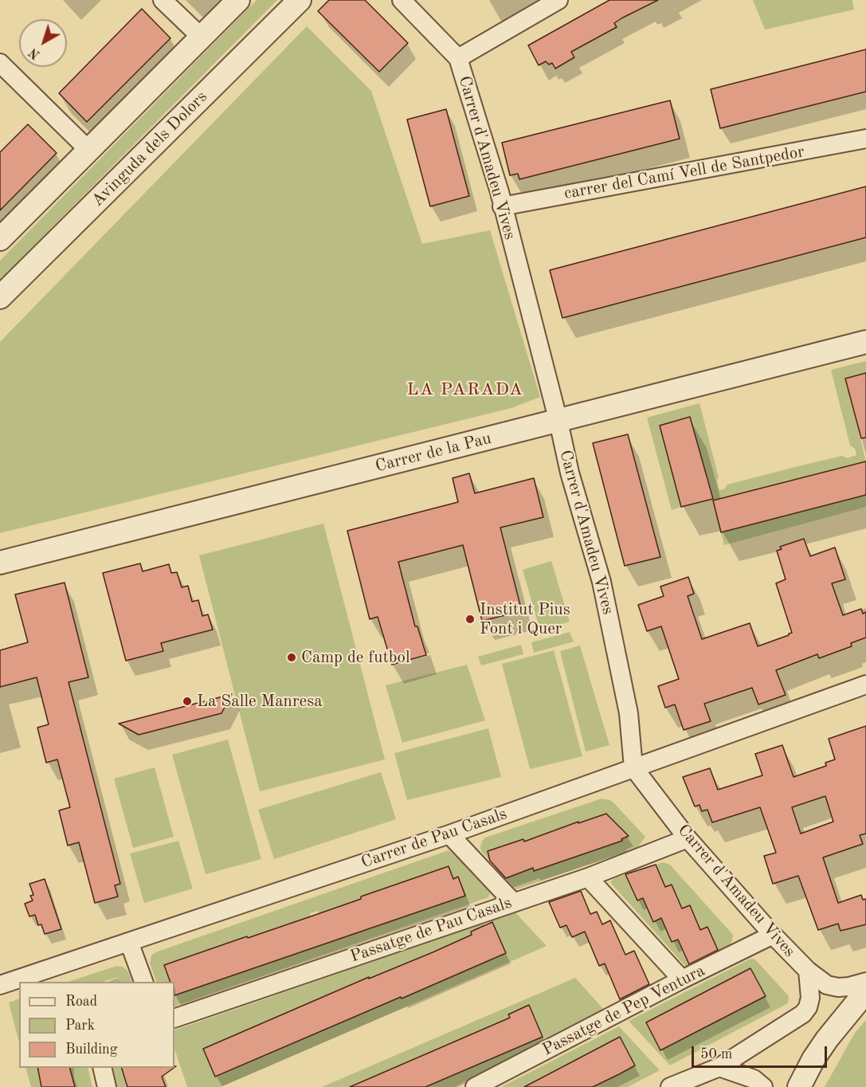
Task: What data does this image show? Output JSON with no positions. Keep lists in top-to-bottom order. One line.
{"streets":{"street":["Avinguda dels Dolors","Carrer d'Amadeu Vives","carrer del Camí Vell de Santpedor","Carrer de la Pau","Carrer de Pau Casals","Passatge de Pau Casals","Passatge de Pep Ventura"]},"crossings":[["Carrer d'Amadeu Vives","carrer del Camí Vell de Santpedor"],["Carrer d'Amadeu Vives","Carrer de la Pau"],["Carrer d'Amadeu Vives","Carrer de Pau Casals"],["Carrer d'Amadeu Vives","Passatge de Pau Casals"],["Carrer d'Amadeu Vives","Passatge de Pep Ventura"]],"districts":["LA PARADA"],"places":["Institut Pius Font i Quer","Camp de futbol","La Salle Manresa"],"legend":["Road","Park","Building"],"scale_bar":"50 m","north":"bottom left"}
